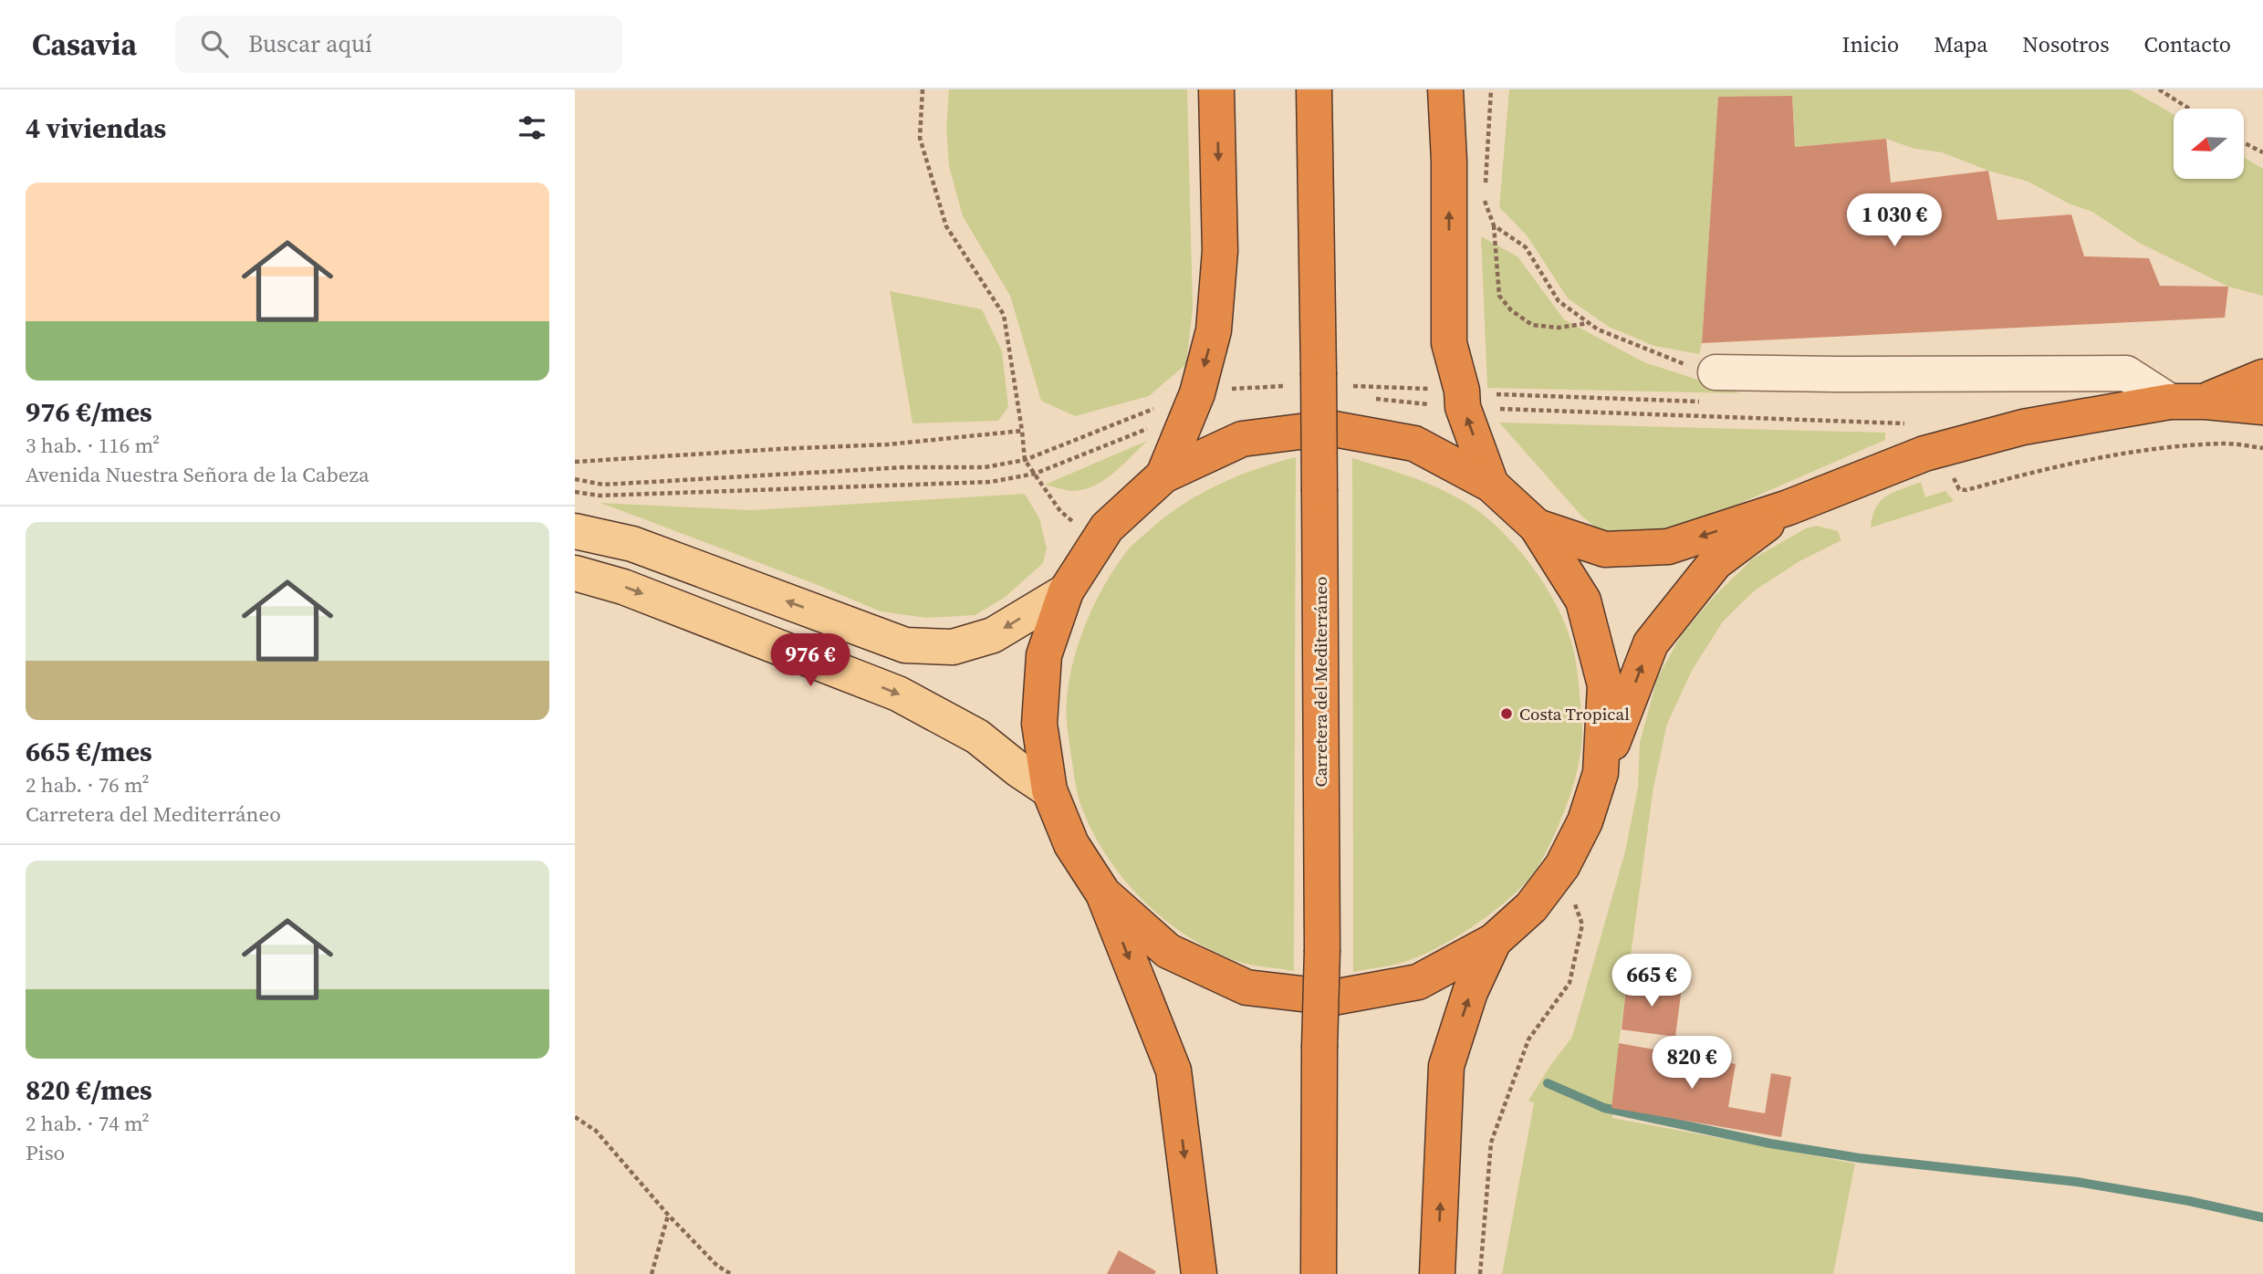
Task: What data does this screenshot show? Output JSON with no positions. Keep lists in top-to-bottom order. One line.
{"streets":{"highway":["Carretera del Mediterráneo"]},"places":["Costa Tropical"],"north":"left","page":{"header":"Casavia","search":"Buscar aquí","nav":["Inicio","Mapa","Nosotros","Contacto"],"heading":"4 viviendas","list":[{"name":"976 €/mes","note":"3 hab. · 116 m² · Avenida Nuestra Señora de la Cabeza"},{"name":"665 €/mes","note":"2 hab. · 76 m² · Carretera del Mediterráneo"},{"name":"820 €/mes","note":"2 hab. · 74 m² · Piso"}],"price":["1 030 €","976 €","665 €","820 €"]}}
